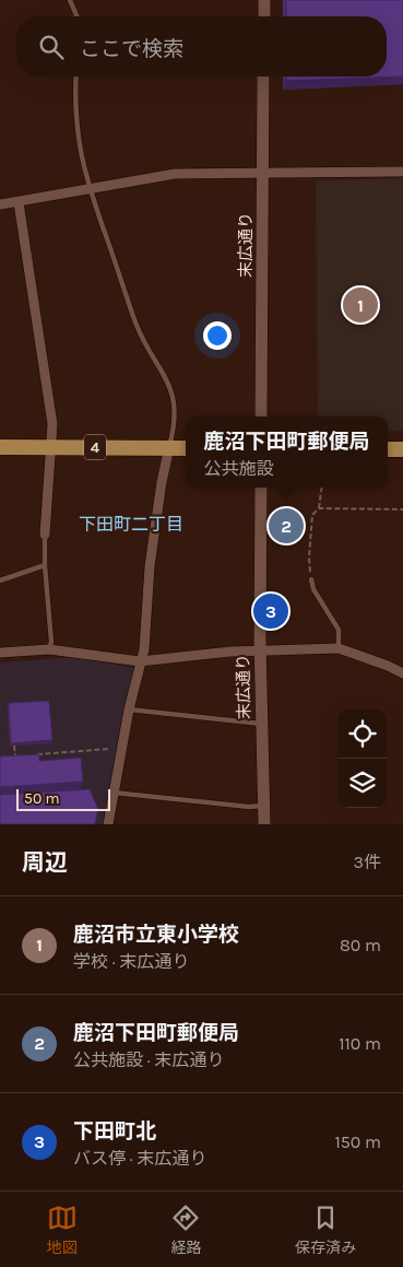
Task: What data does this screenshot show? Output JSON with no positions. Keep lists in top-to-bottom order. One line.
{"streets":{"main road":["4"],"street":["末広通り"]},"districts":["下田町二丁目"],"scale_bar":"50 m","page":{"search":"ここで検索","pins":["1","2","3"],"popup":["鹿沼下田町郵便局","公共施設"],"scale":"50 m","heading":["周辺","3件"],"list":[{"mark":"1","name":"鹿沼市立東小学校","note":"学校 · 末広通り","value":"80 m"},{"mark":"2","name":"鹿沼下田町郵便局","note":"公共施設 · 末広通り","value":"110 m"},{"mark":"3","name":"下田町北","note":"バス停 · 末広通り","value":"150 m"}],"nav":["地図","経路","保存済み"]}}
